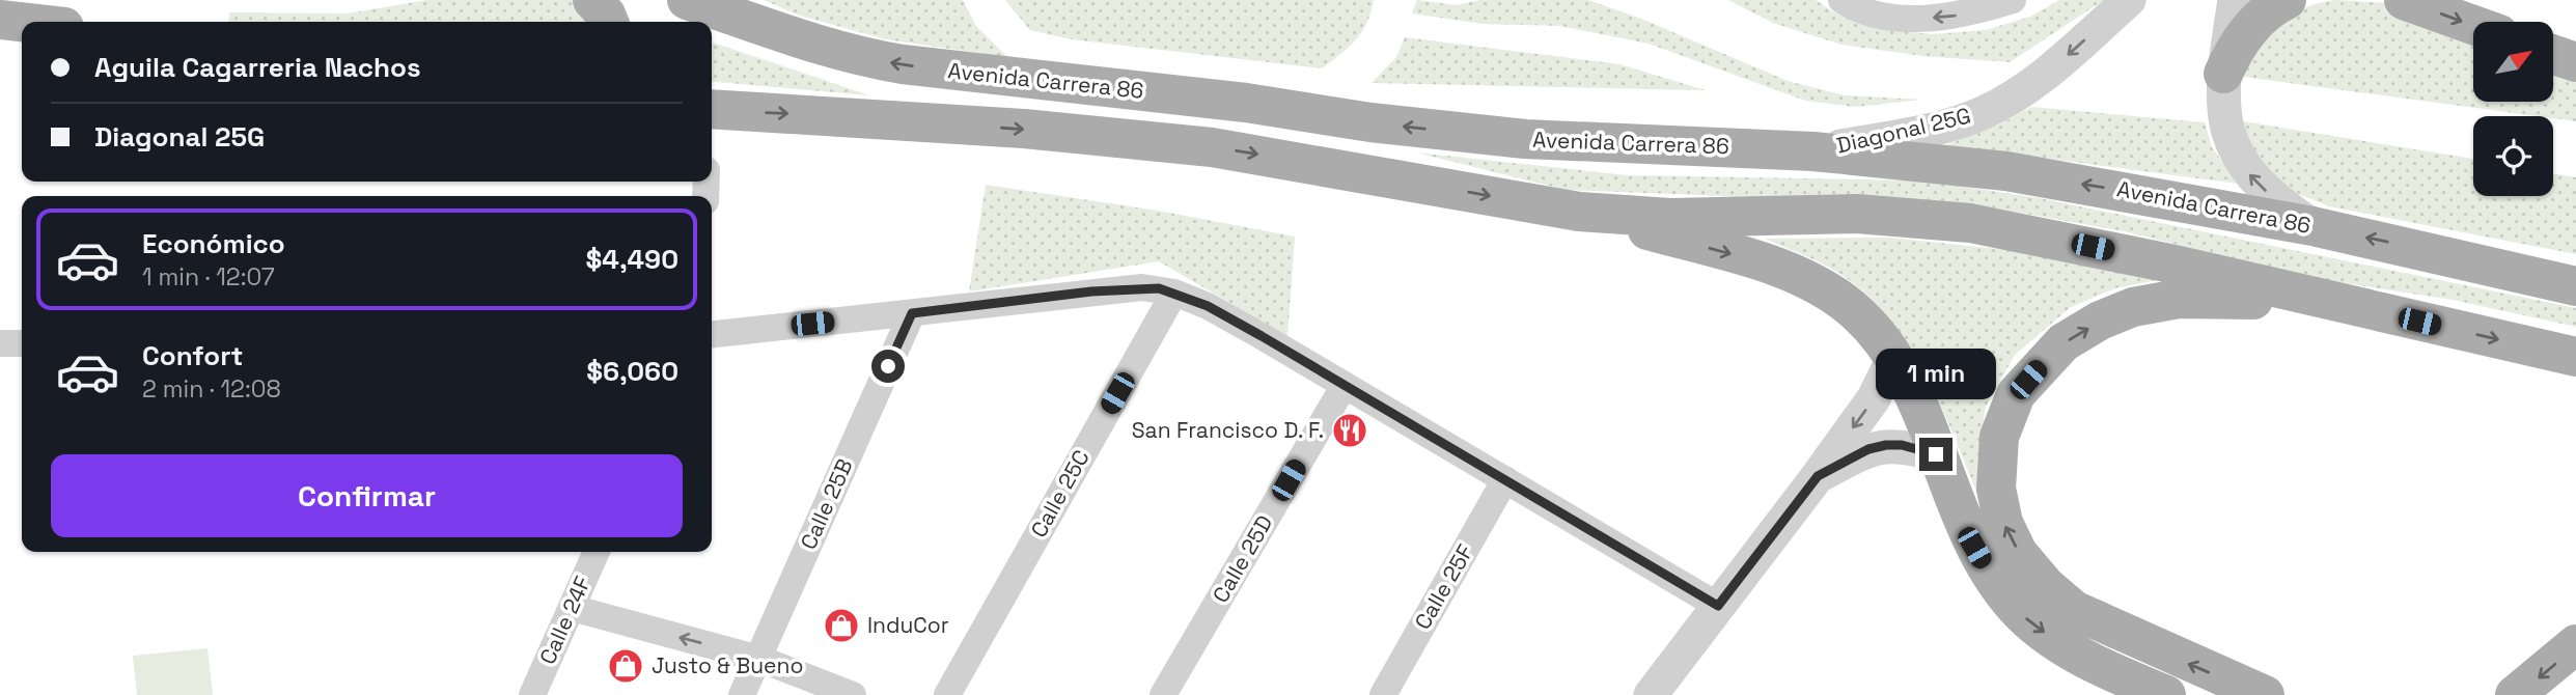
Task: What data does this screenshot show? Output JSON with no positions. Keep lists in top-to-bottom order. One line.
{"streets":{"main road":["Avenida Carrera 86"],"street":["Diagonal 25G","Calle 25C","Calle 25B","Calle 25D","Calle 25F","Calle 24F"]},"crossings":[["Avenida Carrera 86","Diagonal 25G"]],"one_way":["Diagonal 25G"],"places":{"restaurant":["San Francisco D. F."],"shop":["InduCor","Justo & Bueno"]},"north":"top right","page":{"banner":["Aguila Cagarreria Nachos","Diagonal 25G"],"list":[{"name":"Económico","note":"1 min · 12:07","value":"$4,490"},{"name":"Confort","note":"2 min · 12:08","value":"$6,060"}],"bubble":"1 min","buttons":"Confirmar"}}
